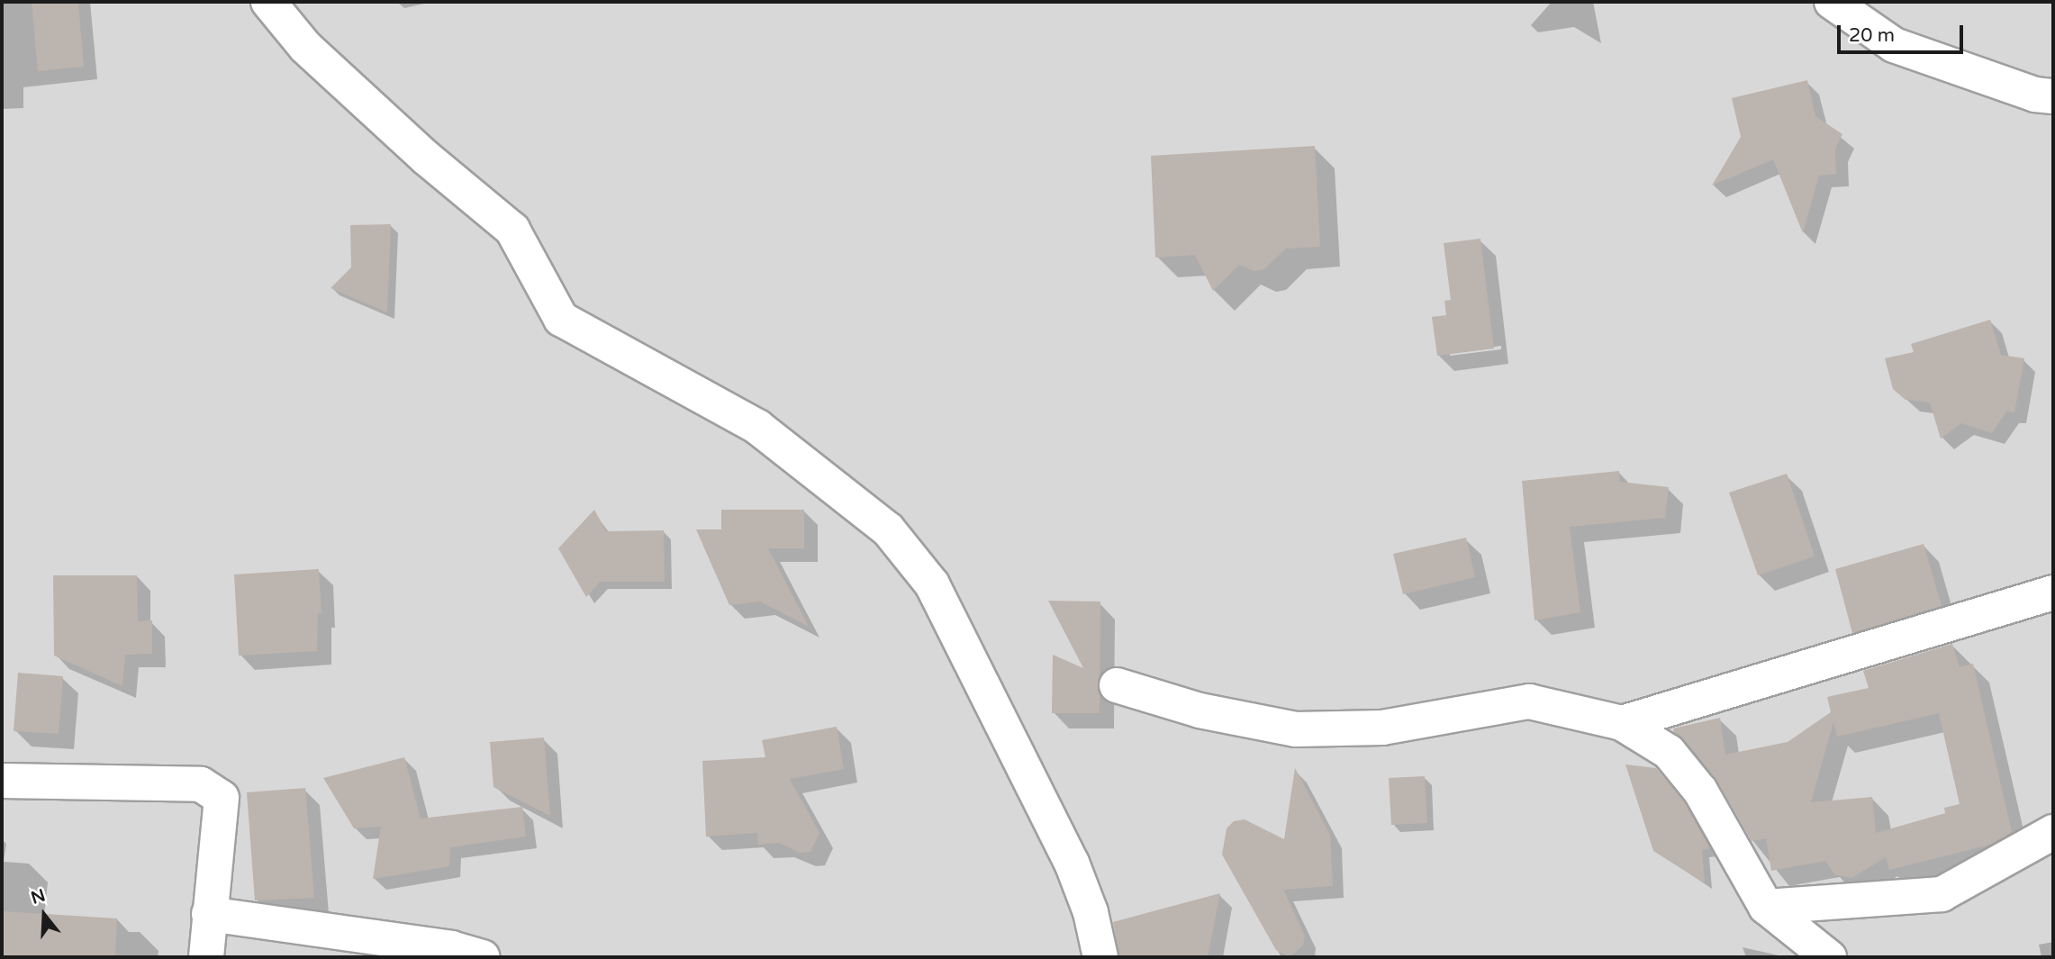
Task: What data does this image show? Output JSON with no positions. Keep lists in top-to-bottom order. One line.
{"scale_bar":"20 m","north":"top"}
